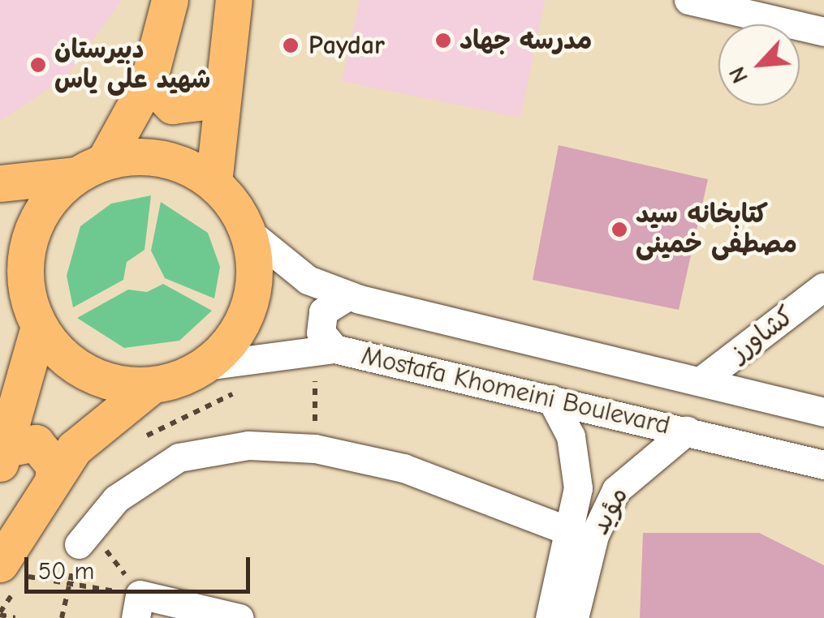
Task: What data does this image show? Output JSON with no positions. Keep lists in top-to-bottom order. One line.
{"streets":{"street":["کشاورز","Mostafa Khomeini Boulevard","مؤید"]},"crossings":[["کشاورز","Mostafa Khomeini Boulevard"],["Mostafa Khomeini Boulevard","مؤید"]],"places":["مدرسه جهاد","Paydar","دبیرستان شهید علی یاس","کتابخانه سید مصطفی خمینی"],"scale_bar":"50 m","north":"bottom left"}
